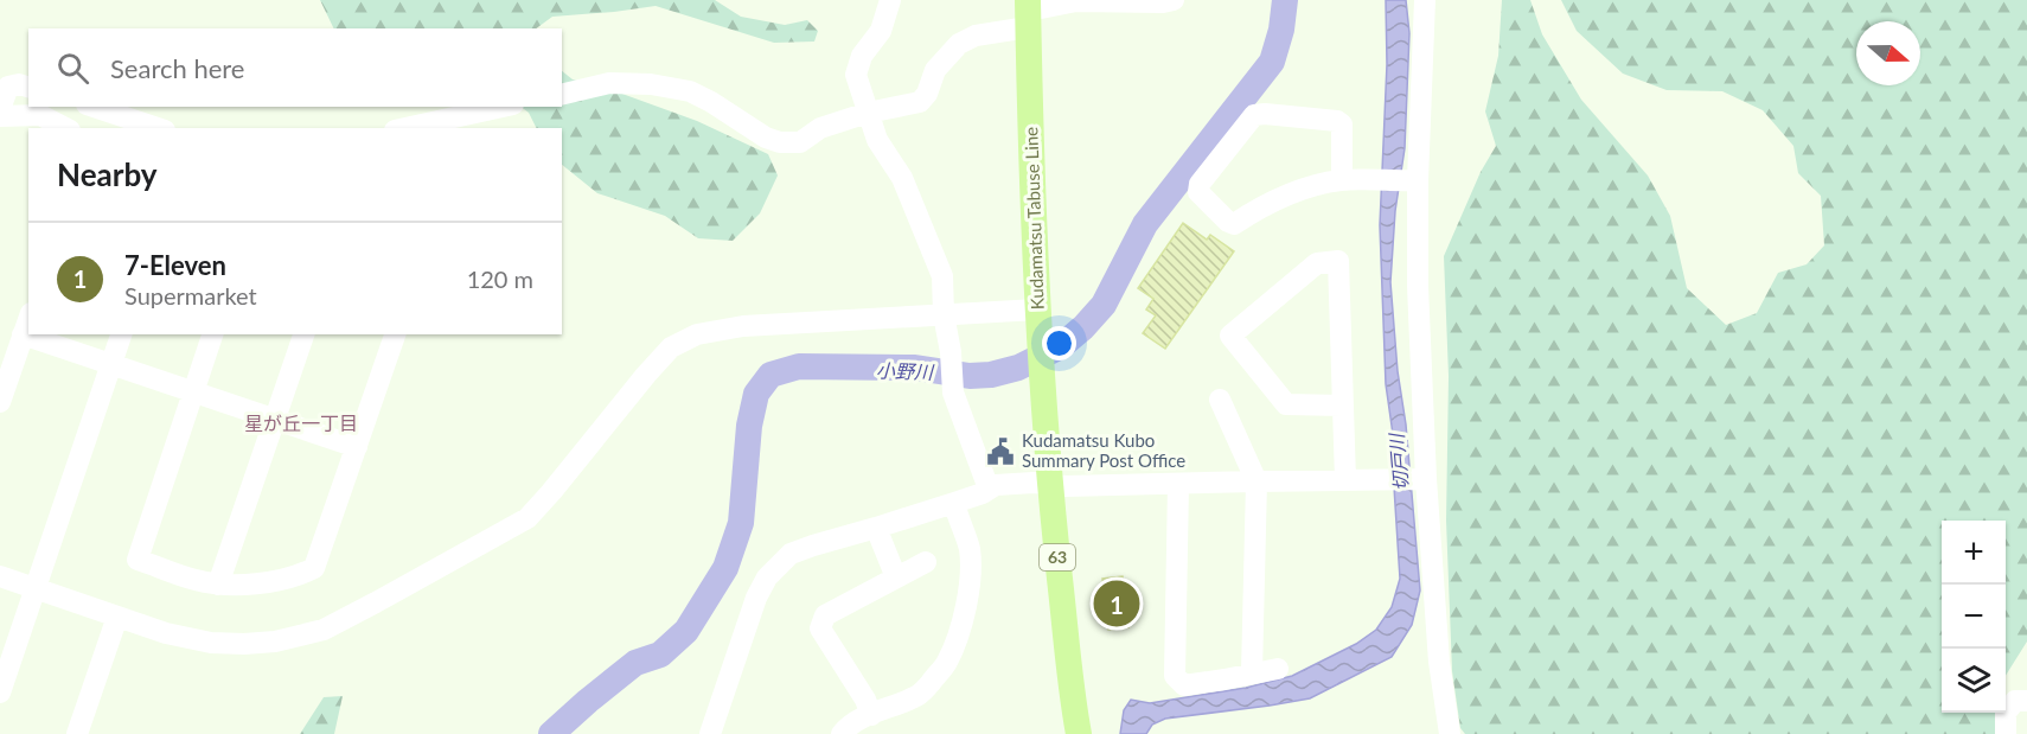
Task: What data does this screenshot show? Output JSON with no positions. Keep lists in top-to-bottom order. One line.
{"streets":{"main road":["Kudamatsu Tabuse Line","63"]},"districts":["星が丘一丁目"],"water":["小野川","切戸川"],"places":{"public building":["Kudamatsu Kubo Summary Post Office"]},"north":"right","page":{"search":"Search here","heading":"Nearby","list":[{"mark":"1","name":"7-Eleven","note":"Supermarket","value":"120 m"}],"map_buttons":["+","−"],"pins":"1"}}
